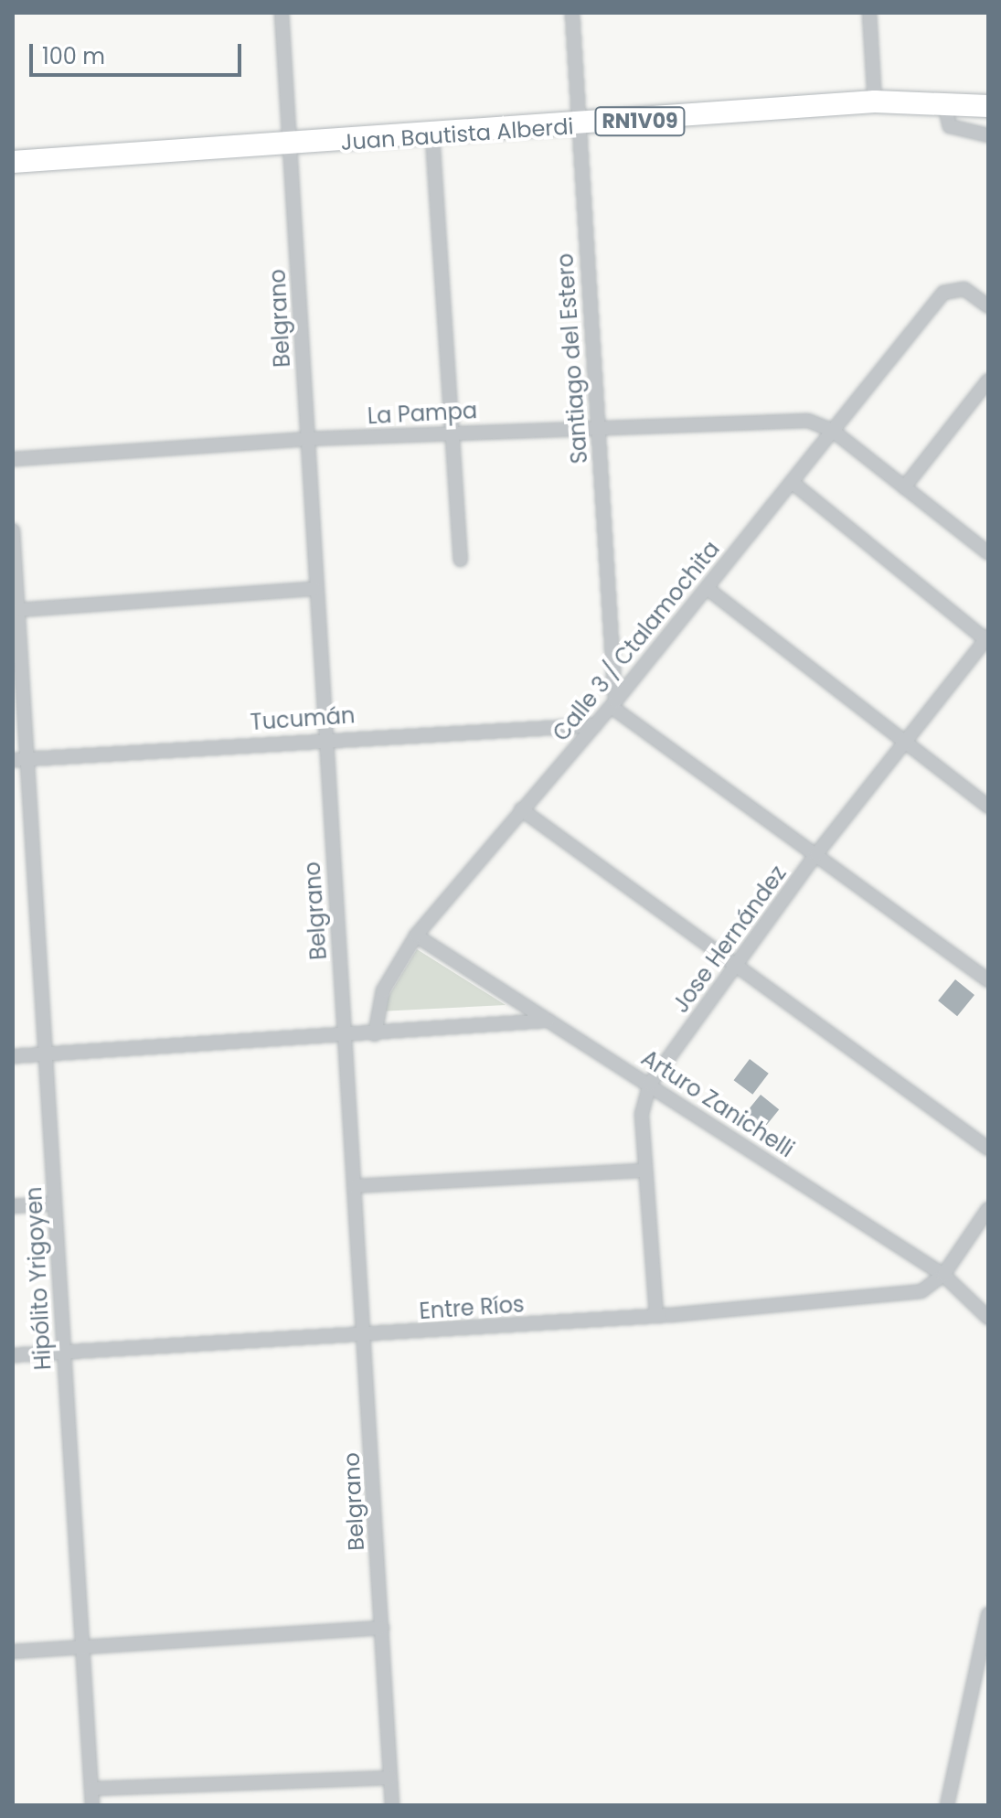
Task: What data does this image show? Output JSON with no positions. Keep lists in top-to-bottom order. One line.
{"streets":{"main road":["RN1V09","Juan Bautista Alberdi"],"street":["Belgrano","Santiago del Estero","La Pampa","Calle 3 / Ctalamochita","Tucumán","Jose Hernández","Arturo Zanichelli","Hipólito Yrigoyen","Entre Ríos"]},"crossings":[["Juan Bautista Alberdi","Belgrano"],["Juan Bautista Alberdi","Santiago del Estero"],["Belgrano","La Pampa"],["Belgrano","Tucumán"],["Belgrano","Entre Ríos"],["Santiago del Estero","La Pampa"],["Santiago del Estero","Calle 3 / Ctalamochita"],["La Pampa","Calle 3 / Ctalamochita"],["Calle 3 / Ctalamochita","Tucumán"],["Calle 3 / Ctalamochita","Arturo Zanichelli"],["Tucumán","Hipólito Yrigoyen"],["Jose Hernández","Arturo Zanichelli"],["Jose Hernández","Entre Ríos"],["Arturo Zanichelli","Entre Ríos"],["Hipólito Yrigoyen","Entre Ríos"]],"scale_bar":"100 m"}
